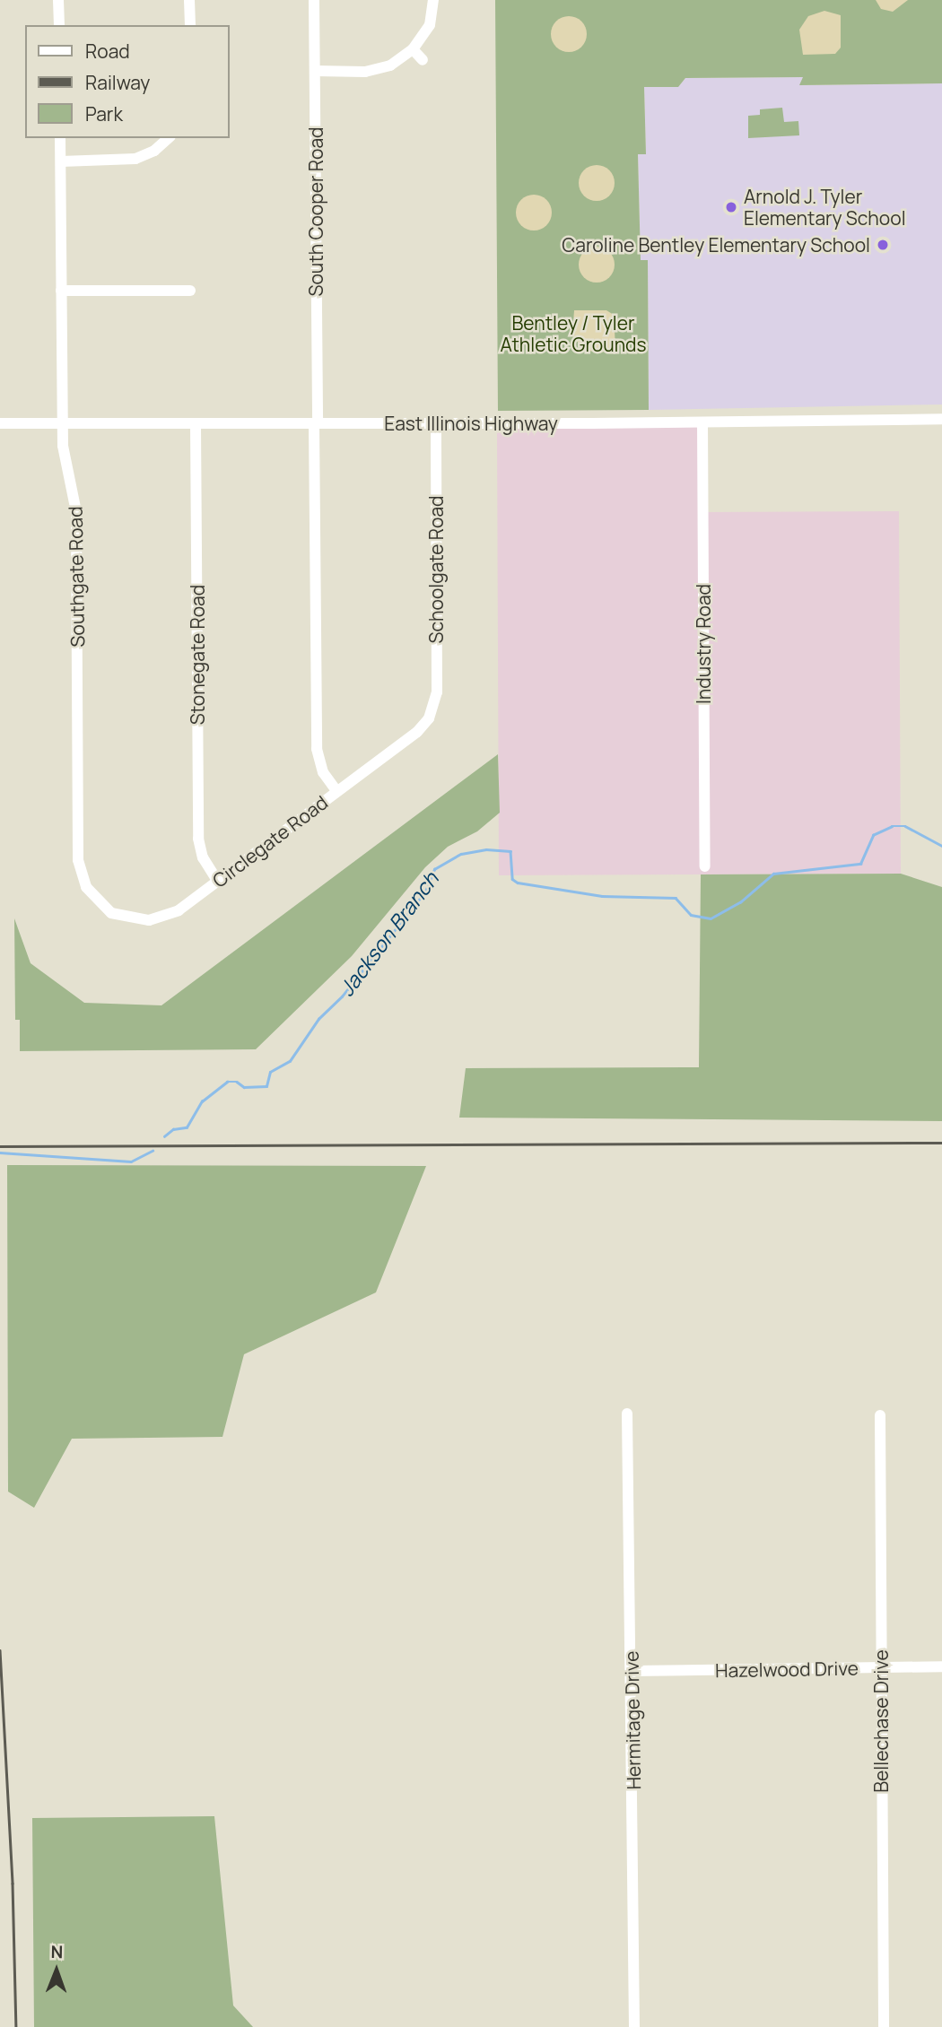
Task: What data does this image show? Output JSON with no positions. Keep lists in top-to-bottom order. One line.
{"streets":{"street":["South Cooper Road","East Illinois Highway","Schoolgate Road","Southgate Road","Industry Road","Stonegate Road","Circlegate Road","Hazelwood Drive","Hermitage Drive","Bellechase Drive"]},"crossings":[["South Cooper Road","East Illinois Highway"],["South Cooper Road","Circlegate Road"],["East Illinois Highway","Schoolgate Road"],["East Illinois Highway","Southgate Road"],["East Illinois Highway","Industry Road"],["East Illinois Highway","Stonegate Road"],["Schoolgate Road","Circlegate Road"],["Southgate Road","Circlegate Road"],["Stonegate Road","Circlegate Road"],["Hazelwood Drive","Hermitage Drive"],["Hazelwood Drive","Bellechase Drive"]],"water":["Jackson Branch"],"parks":["Bentley / Tyler Athletic Grounds"],"places":["Arnold J. Tyler Elementary School","Caroline Bentley Elementary School"],"legend":["Road","Railway","Park"],"north":"top"}
